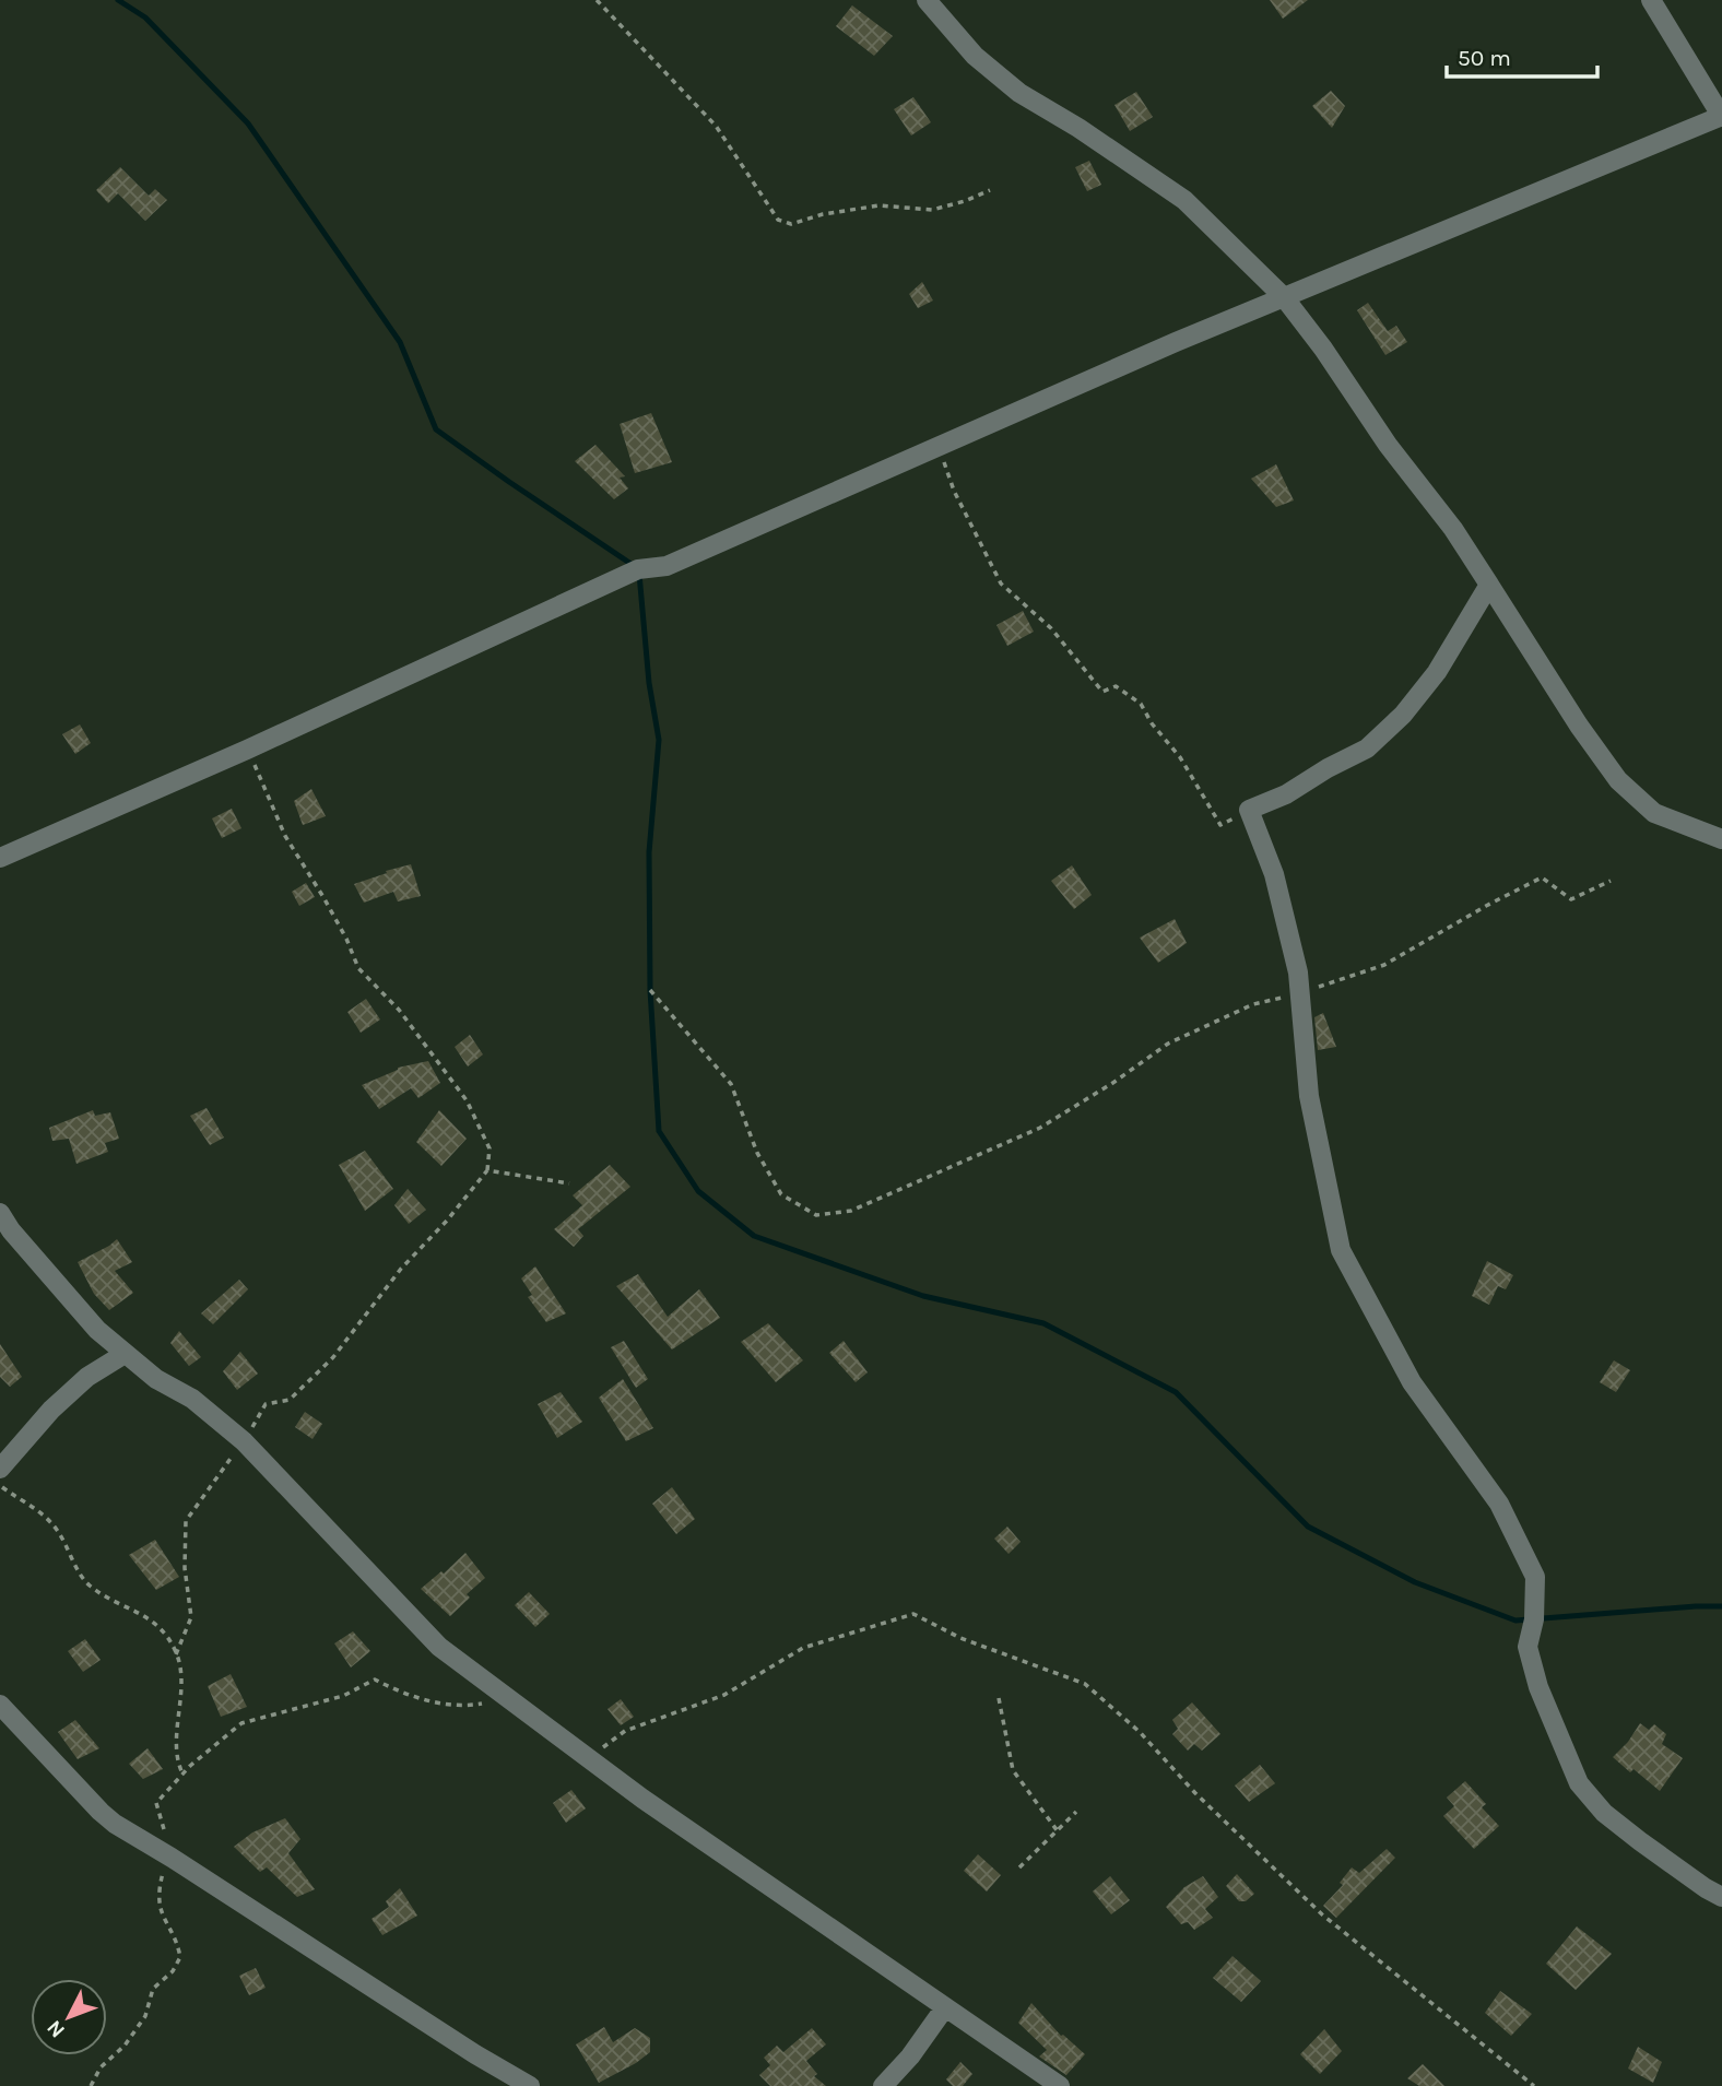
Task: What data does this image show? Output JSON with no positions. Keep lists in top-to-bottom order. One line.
{"scale_bar":"50 m","north":"bottom left"}
